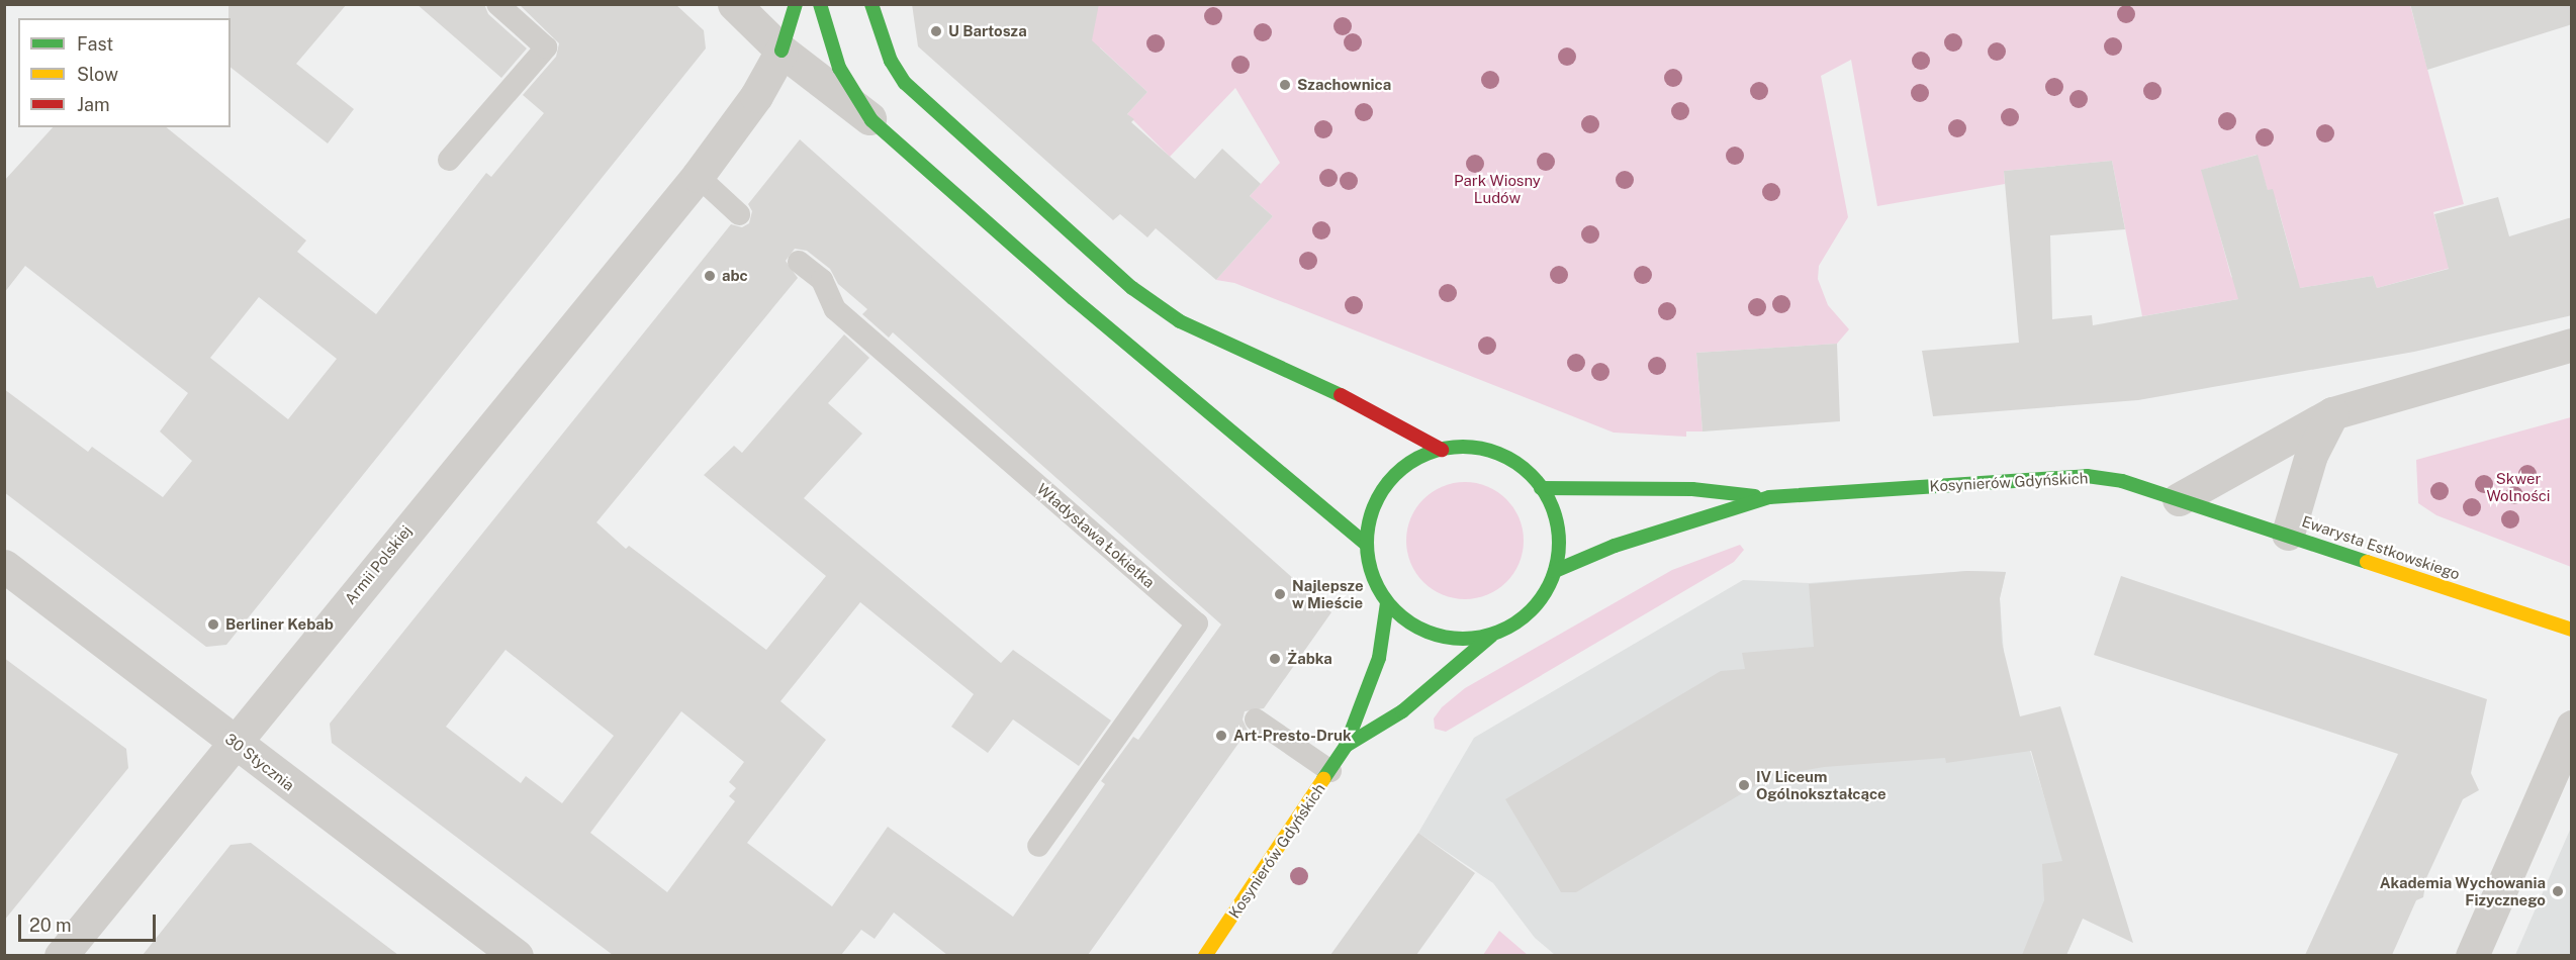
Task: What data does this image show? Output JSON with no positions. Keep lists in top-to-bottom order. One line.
{"streets":{"main road":["Kosynierów Gdyńskich","Ewarysta Estkowskiego"],"street":["Armii Polskiej","30 Stycznia"],"lane":["Władysława Łokietka"]},"crossings":[["Kosynierów Gdyńskich","Ewarysta Estkowskiego"],["Armii Polskiej","30 Stycznia"]],"parks":["Park Wiosny Ludów","Skwer Wolności"],"places":["U Bartosza","Szachownica","abc","Najlepsze w Mieście","Berliner Kebab","Żabka","Art-Presto-Druk","IV Liceum Ogólnokształcące","Akademia Wychowania Fizycznego"],"legend":["Fast","Slow","Jam"],"scale_bar":"20 m"}
